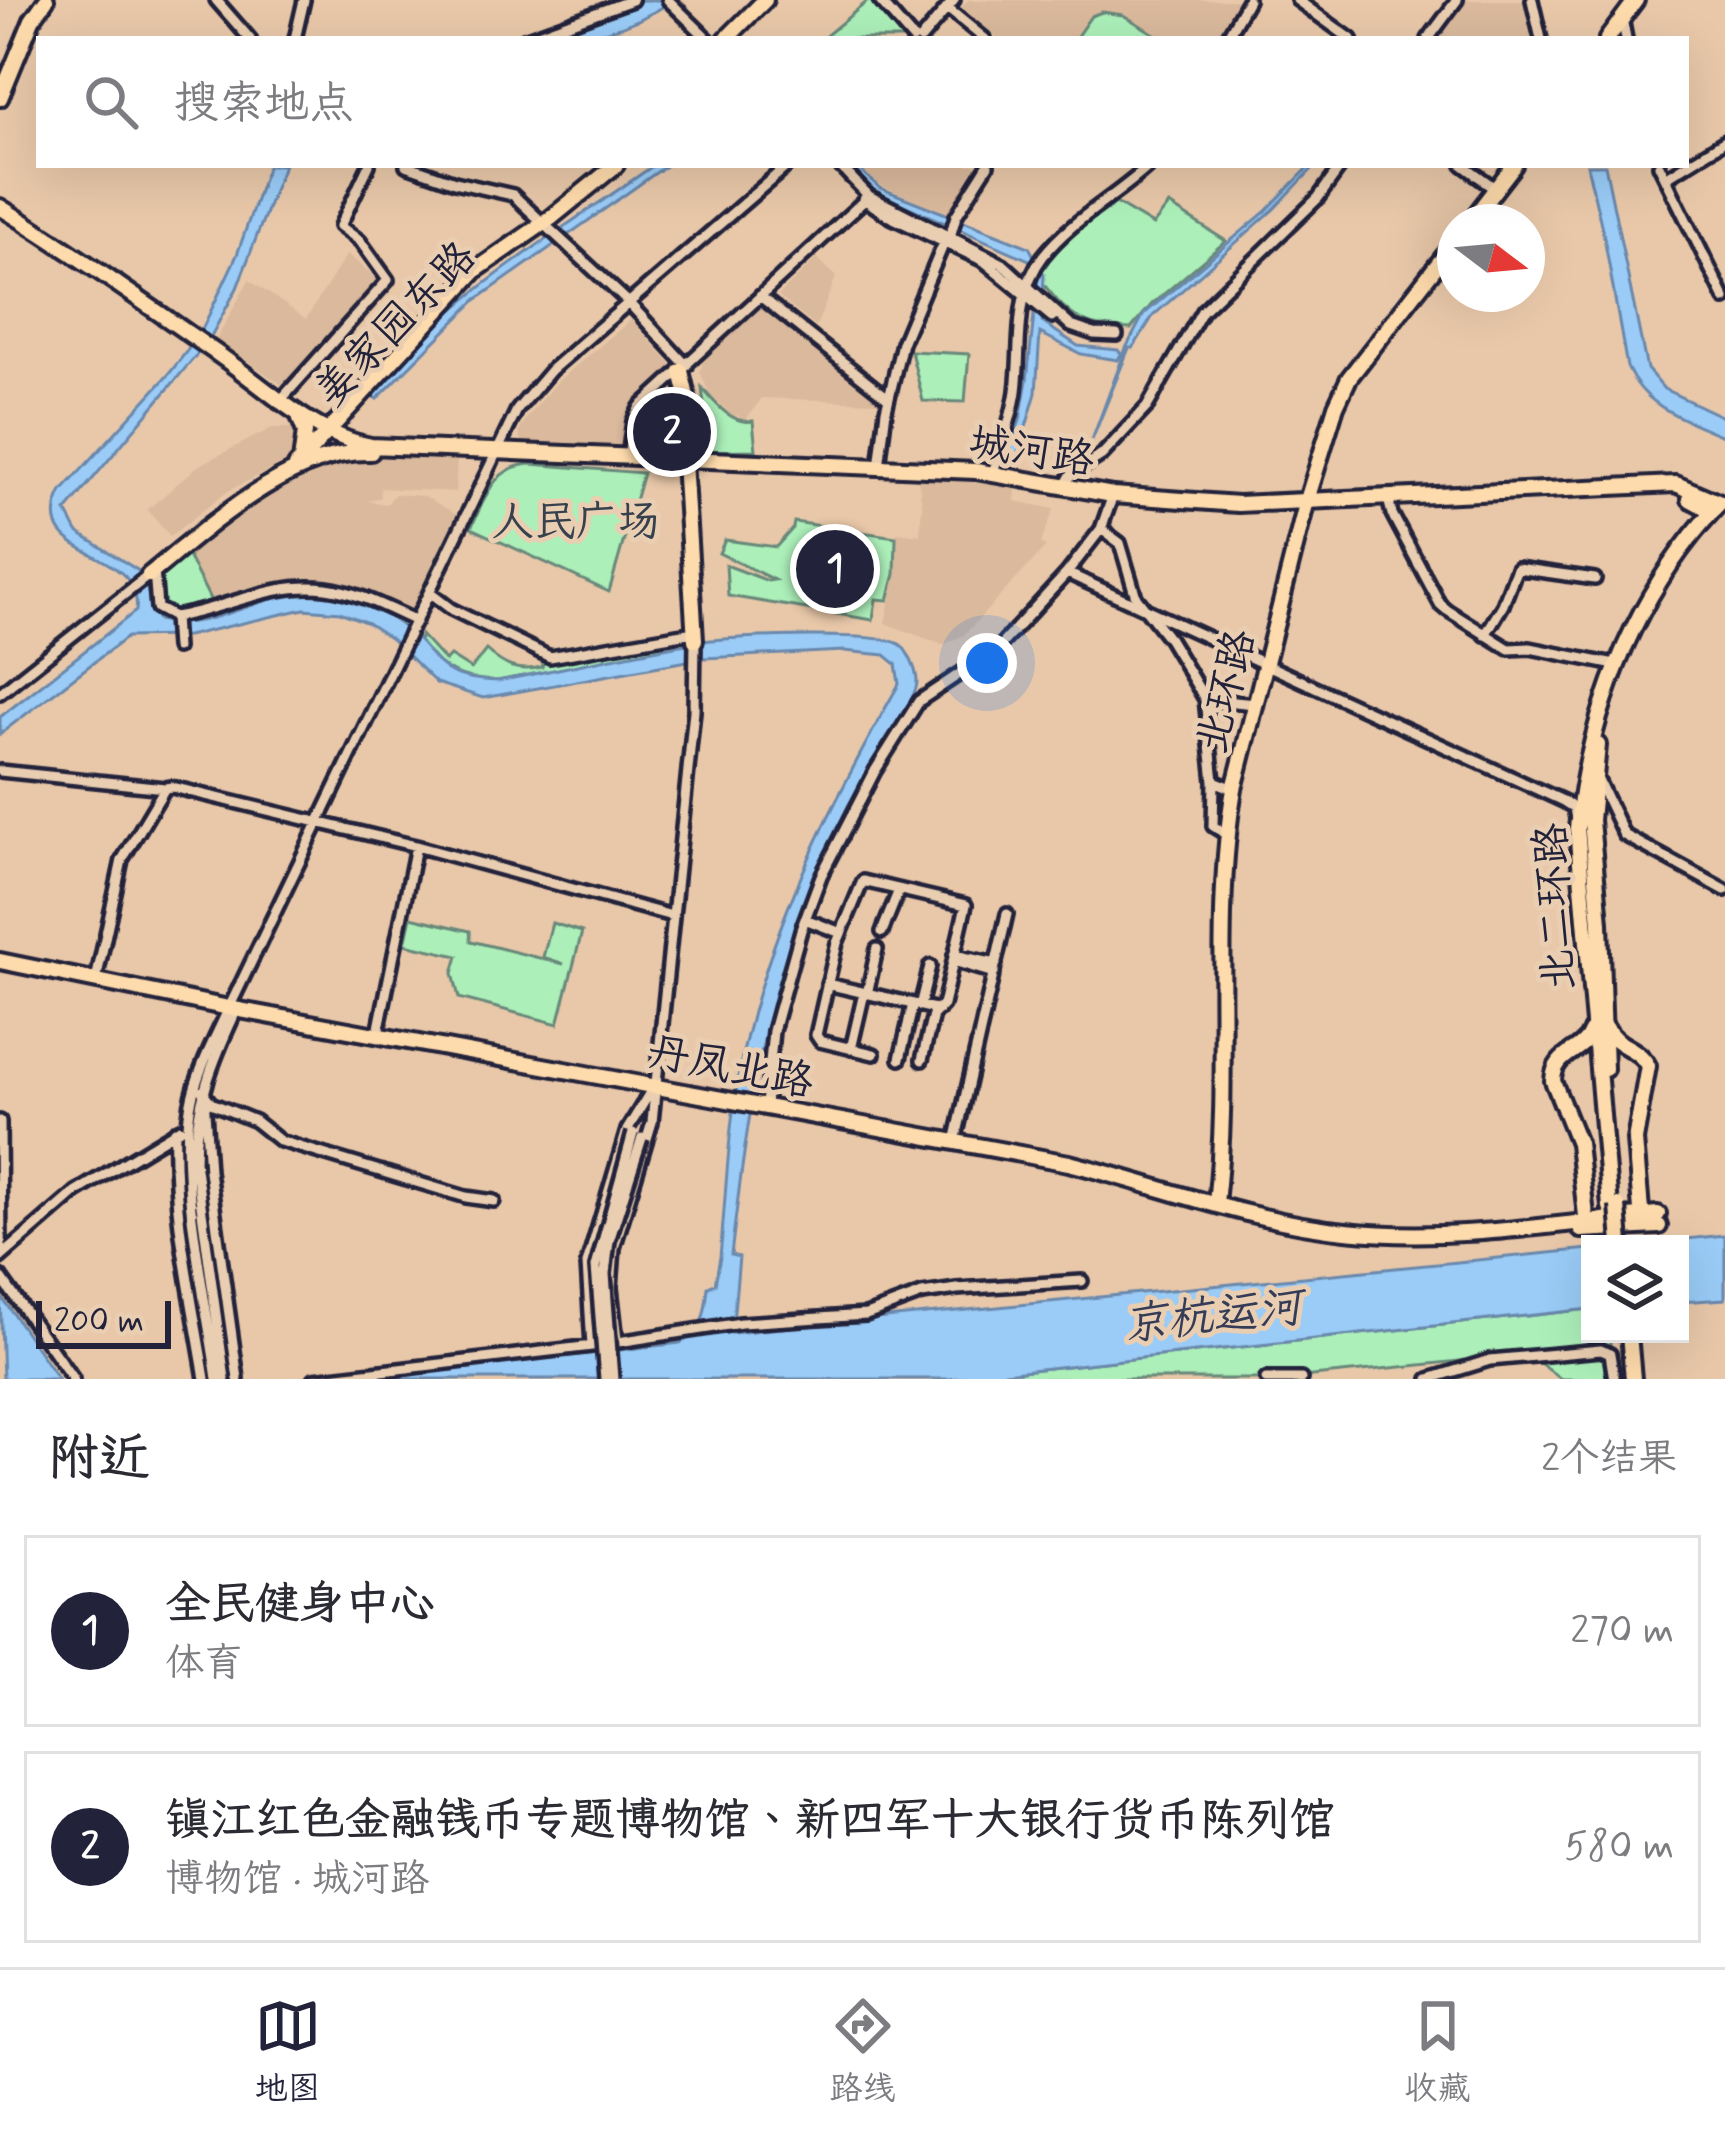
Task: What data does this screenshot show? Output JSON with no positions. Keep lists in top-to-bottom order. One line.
{"streets":{"main road":["姜家园东路","城河路","北环路","北二环路","丹凤北路"]},"crossings":[["姜家园东路","城河路"],["城河路","北环路"],["城河路","北二环路"],["北环路","丹凤北路"]],"water":["京杭运河"],"parks":["人民广场"],"scale_bar":"200 m","north":"right","page":{"search":"搜索地点","pins":["2","1"],"scale":"200 m","heading":["附近","2个结果"],"list":[{"mark":"1","name":"全民健身中心","note":"体育","value":"270 m"},{"mark":"2","name":"镇江红色金融钱币专题博物馆、新四军十大银行货币陈列馆","note":"博物馆 · 城河路","value":"580 m"}],"nav":["地图","路线","收藏"]}}
